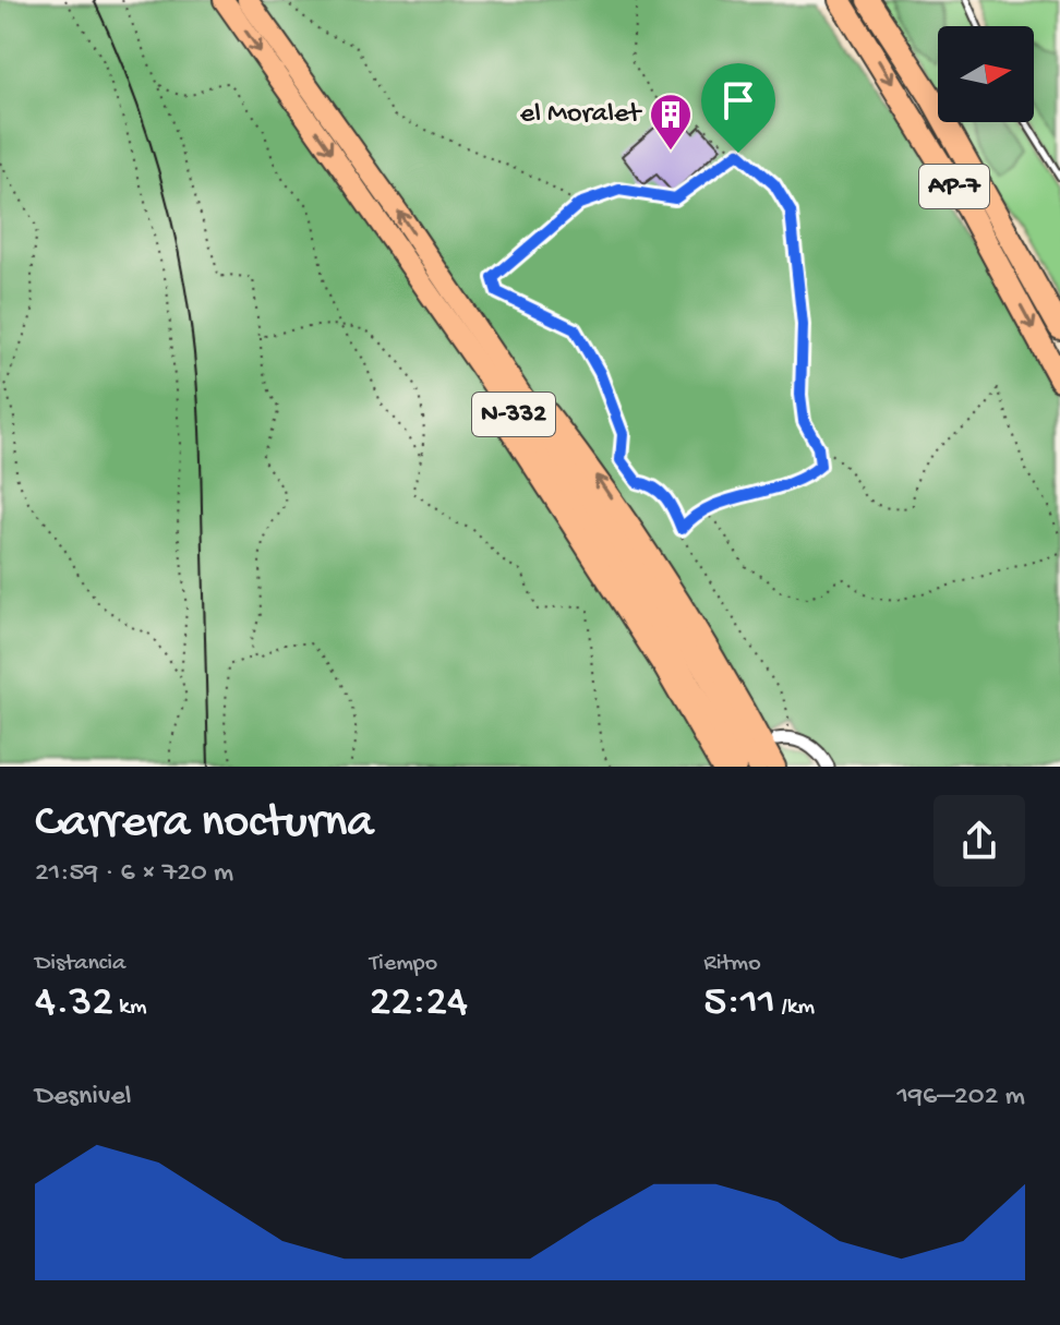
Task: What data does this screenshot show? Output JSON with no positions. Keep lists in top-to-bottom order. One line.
{"streets":{"highway":["AP-7","N-332"]},"places":{"building":["el Moralet"]},"north":"right","page":{"heading":["Carrera nocturna","21:59 · 6 × 720 m"],"stats":[["Distancia","4.32 km"],["Tiempo","22:24"],["Ritmo","5:11 /km"]],"chart":["Desnivel","196–202 m"]}}
